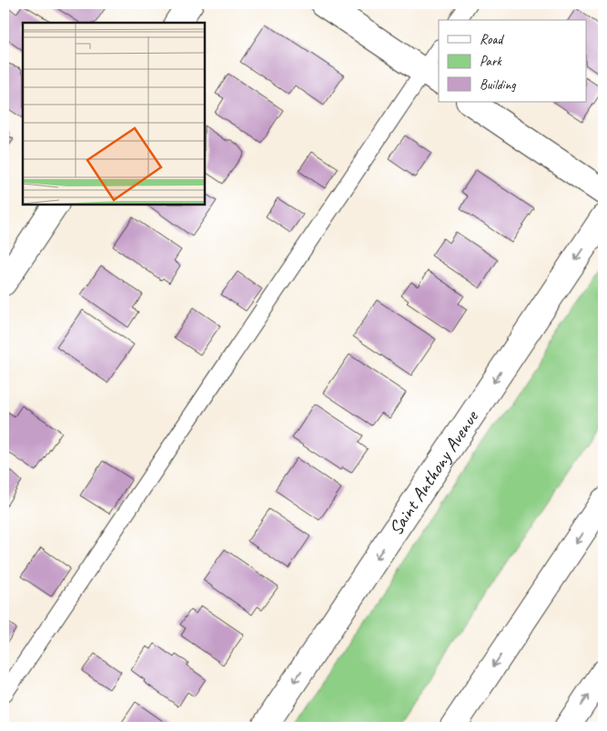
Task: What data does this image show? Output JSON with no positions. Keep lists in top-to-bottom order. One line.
{"streets":{"main road":["Saint Anthony Avenue"]},"legend":["Road","Park","Building"]}
